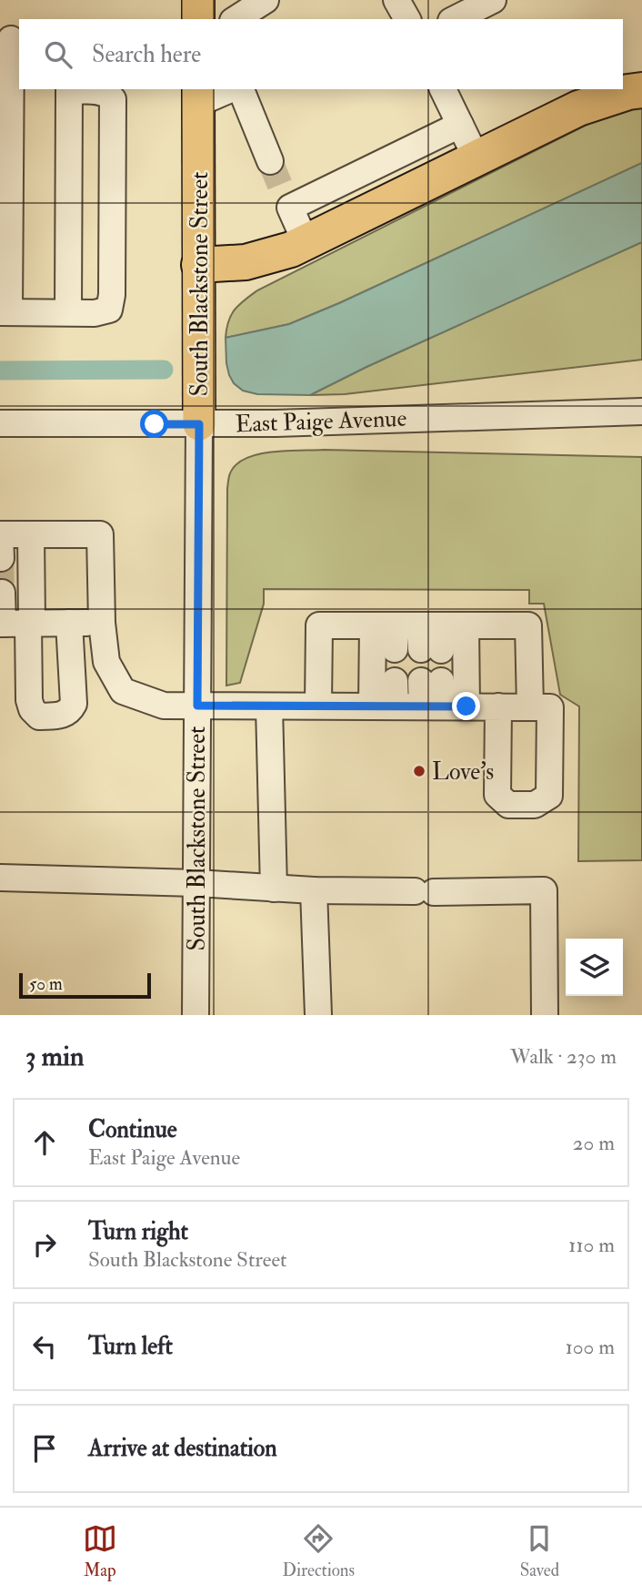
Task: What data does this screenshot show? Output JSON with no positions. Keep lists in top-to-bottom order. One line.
{"streets":{"main road":["South Blackstone Street"],"street":["East Paige Avenue"]},"crossings":[["South Blackstone Street","East Paige Avenue"]],"places":["Love's"],"scale_bar":"50 m","page":{"search":"Search here","scale":"50 m","heading":["3 min","Walk · 230 m"],"list":[["Continue","East Paige Avenue","20 m"],["Turn right","South Blackstone Street","110 m"],["Turn left","100 m"],"Arrive at destination"],"nav":["Map","Directions","Saved"]}}
